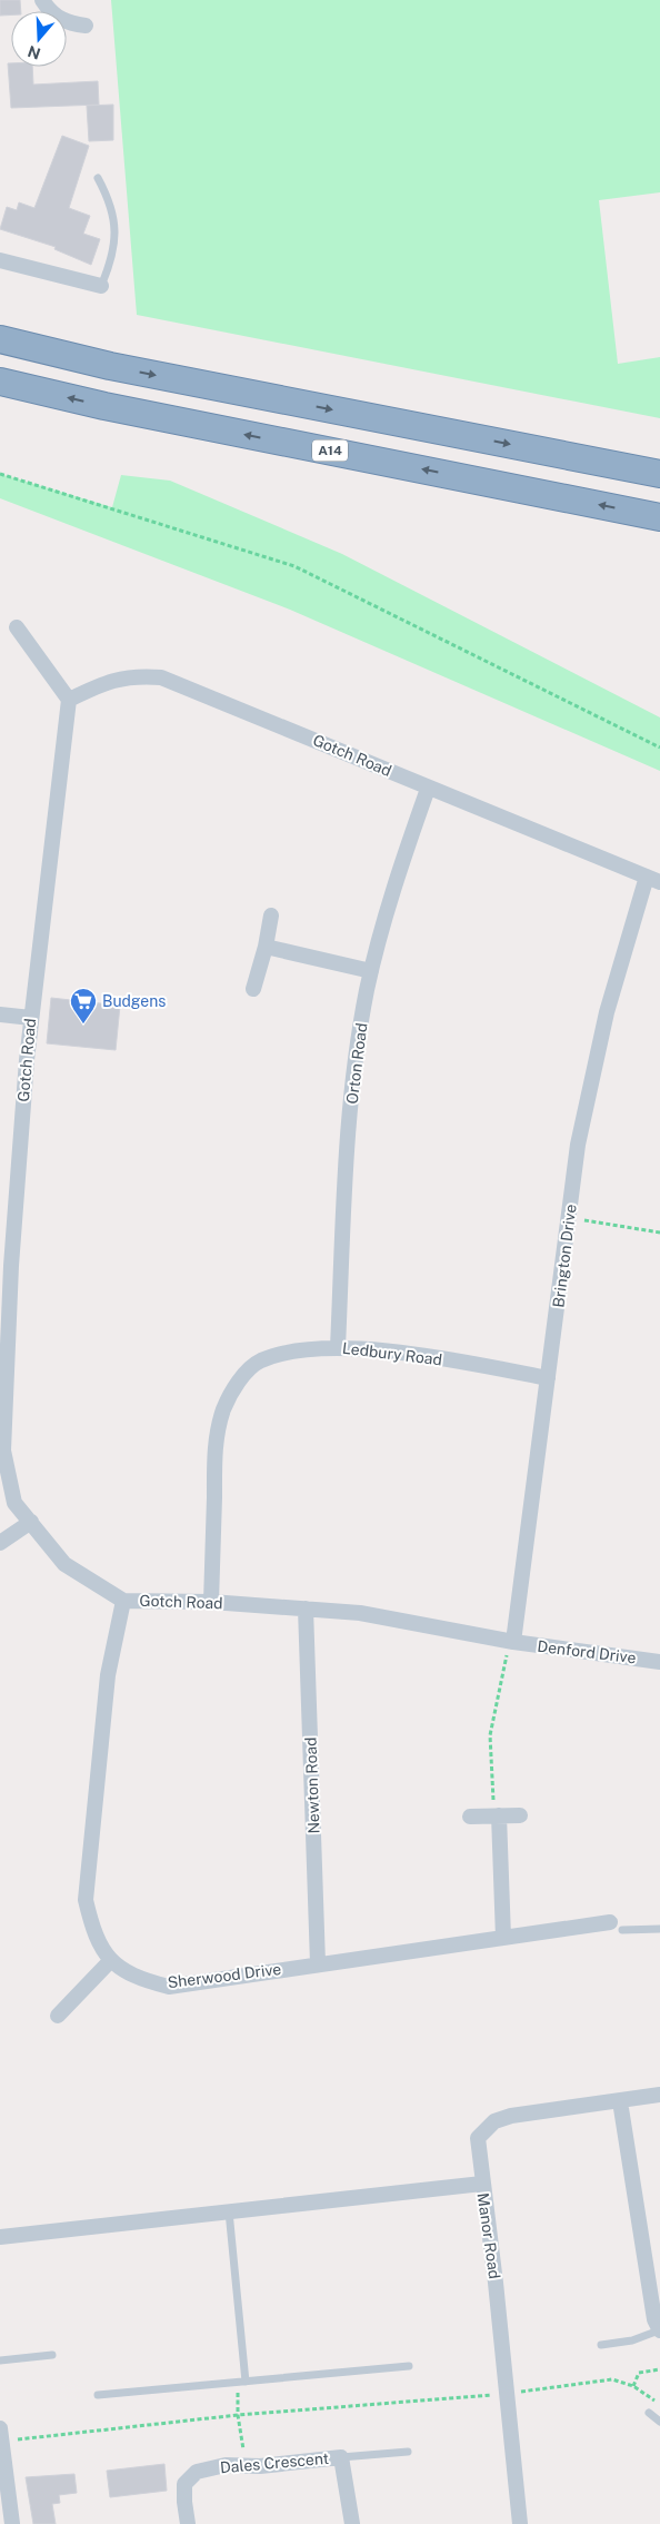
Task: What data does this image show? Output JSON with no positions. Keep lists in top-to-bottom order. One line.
{"streets":{"highway":["A14"],"street":["Gotch Road","Orton Road","Brington Drive","Ledbury Road","Denford Drive","Newton Road","Sherwood Drive","Manor Road","Dales Crescent"]},"crossings":[["Gotch Road","Orton Road"],["Gotch Road","Brington Drive"],["Gotch Road","Ledbury Road"],["Gotch Road","Denford Drive"],["Gotch Road","Newton Road"],["Gotch Road","Sherwood Drive"],["Orton Road","Ledbury Road"],["Brington Drive","Ledbury Road"],["Brington Drive","Denford Drive"],["Newton Road","Sherwood Drive"]],"places":{"supermarket":["Budgens"]},"north":"bottom"}
